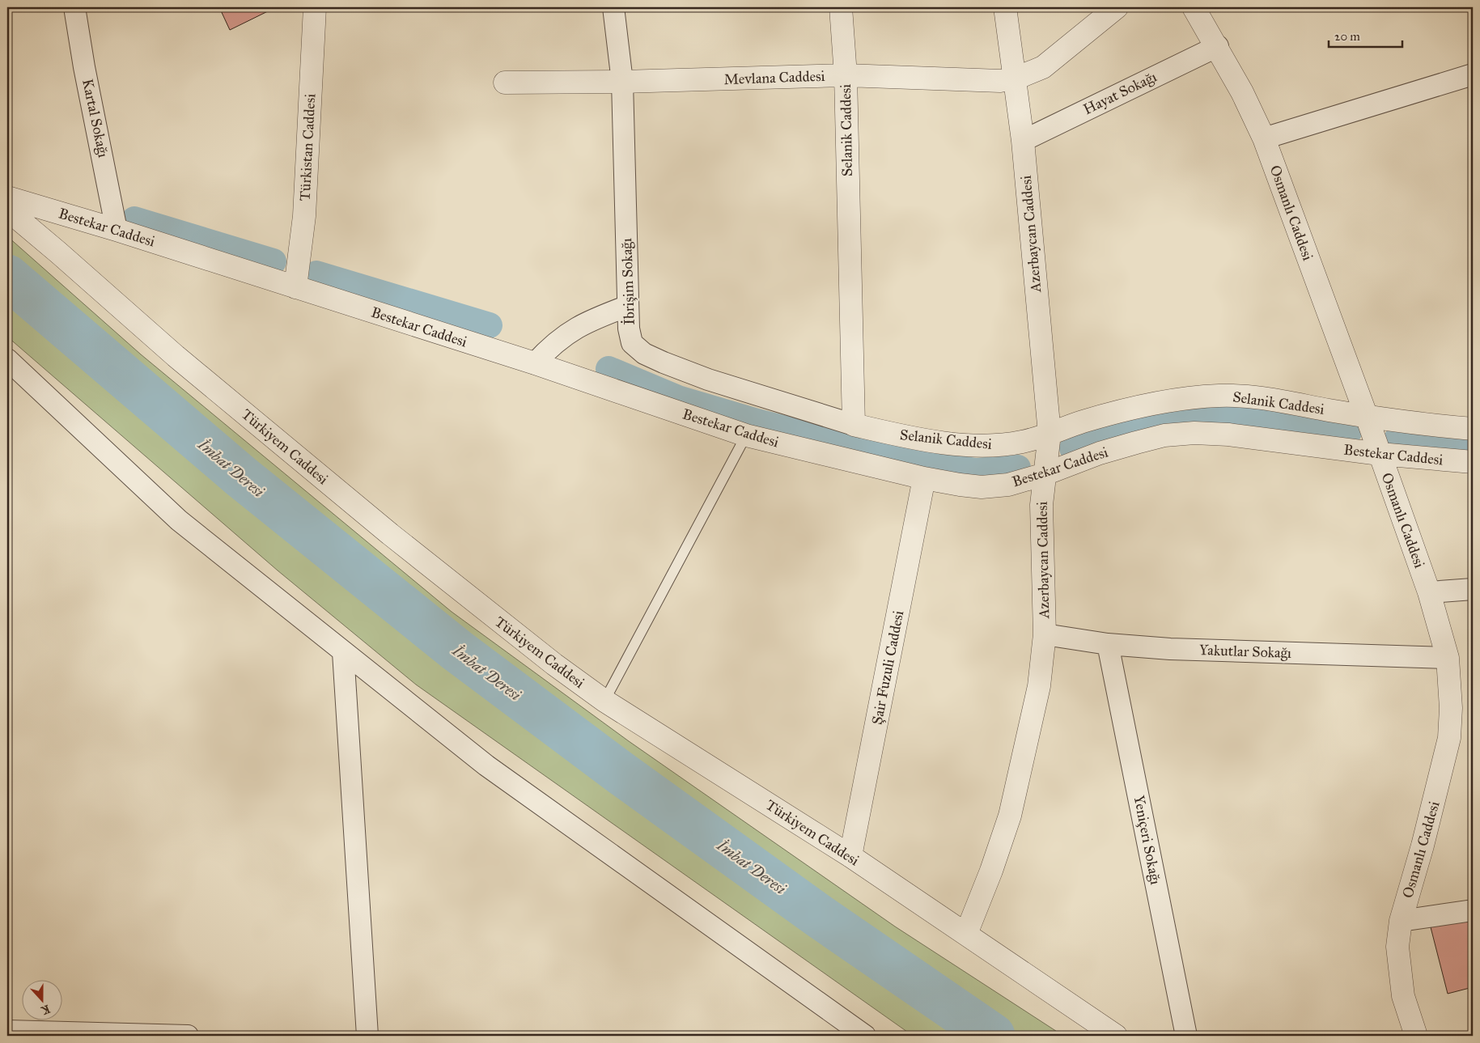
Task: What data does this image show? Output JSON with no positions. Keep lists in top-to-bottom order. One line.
{"streets":{"street":["Mevlana Caddesi","Hayat Sokağı","Kartal Sokağı","Selanik Caddesi","Türkistan Caddesi","Osmanlı Caddesi","Bestekar Caddesi","Azerbaycan Caddesi","İbrişim Sokağı","Türkiyem Caddesi","Yakutlar Sokağı","Şair Fuzuli Caddesi","Yeniçeri Sokağı"]},"crossings":[["Mevlana Caddesi","Selanik Caddesi"],["Mevlana Caddesi","Azerbaycan Caddesi"],["Mevlana Caddesi","İbrişim Sokağı"],["Hayat Sokağı","Osmanlı Caddesi"],["Hayat Sokağı","Azerbaycan Caddesi"],["Kartal Sokağı","Bestekar Caddesi"],["Selanik Caddesi","Osmanlı Caddesi"],["Selanik Caddesi","Azerbaycan Caddesi"],["Selanik Caddesi","İbrişim Sokağı"],["Türkistan Caddesi","Bestekar Caddesi"],["Osmanlı Caddesi","Bestekar Caddesi"],["Osmanlı Caddesi","Yakutlar Sokağı"],["Bestekar Caddesi","Azerbaycan Caddesi"],["Bestekar Caddesi","Şair Fuzuli Caddesi"],["Azerbaycan Caddesi","Türkiyem Caddesi"],["Azerbaycan Caddesi","Yakutlar Sokağı"],["Türkiyem Caddesi","Şair Fuzuli Caddesi"],["Yakutlar Sokağı","Yeniçeri Sokağı"]],"water":["İmbat Deresi"],"scale_bar":"20 m","north":"bottom"}
